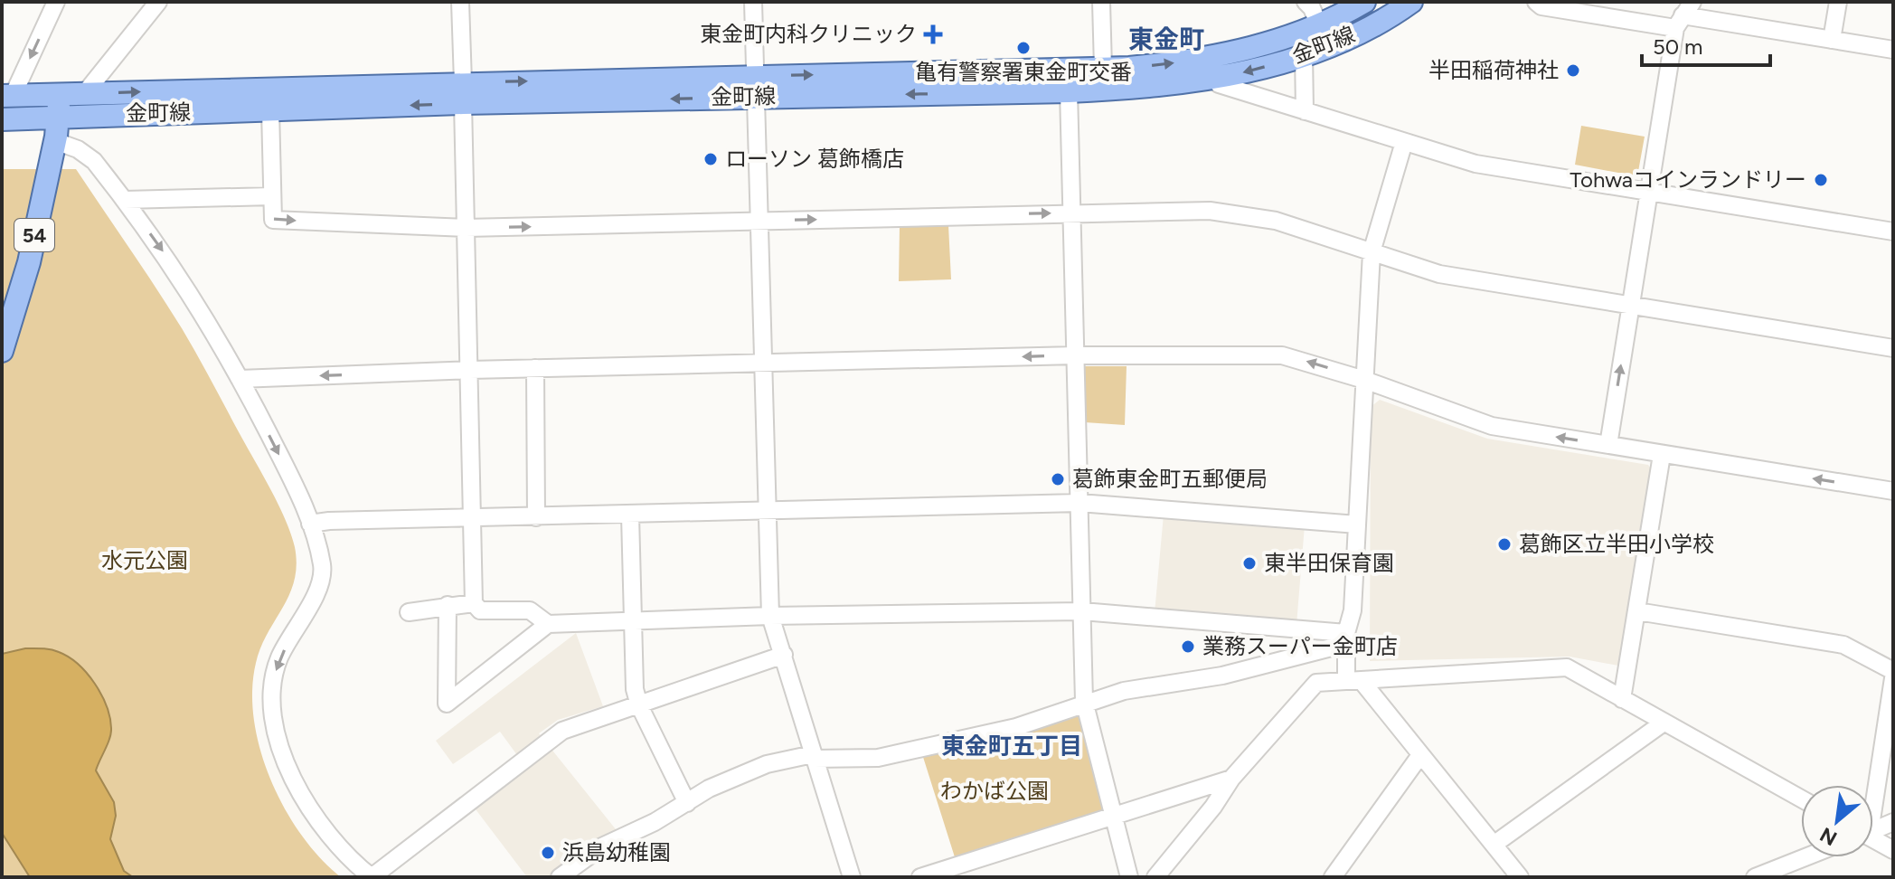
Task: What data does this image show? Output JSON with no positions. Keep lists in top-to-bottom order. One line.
{"streets":{"main road":["金町線","54"]},"crossings":[["金町線","54"]],"districts":["東金町","東金町五丁目"],"parks":["水元公園","わかば公園"],"places":{"health":["東金町内科クリニック"],"other":["亀有警察署東金町交番","半田稲荷神社","ローソン 葛飾橋店","Tohwaコインランドリー","葛飾東金町五郵便局","葛飾区立半田小学校","東半田保育園","業務スーパー金町店","浜島幼稚園"]},"scale_bar":"50 m","north":"bottom left"}
